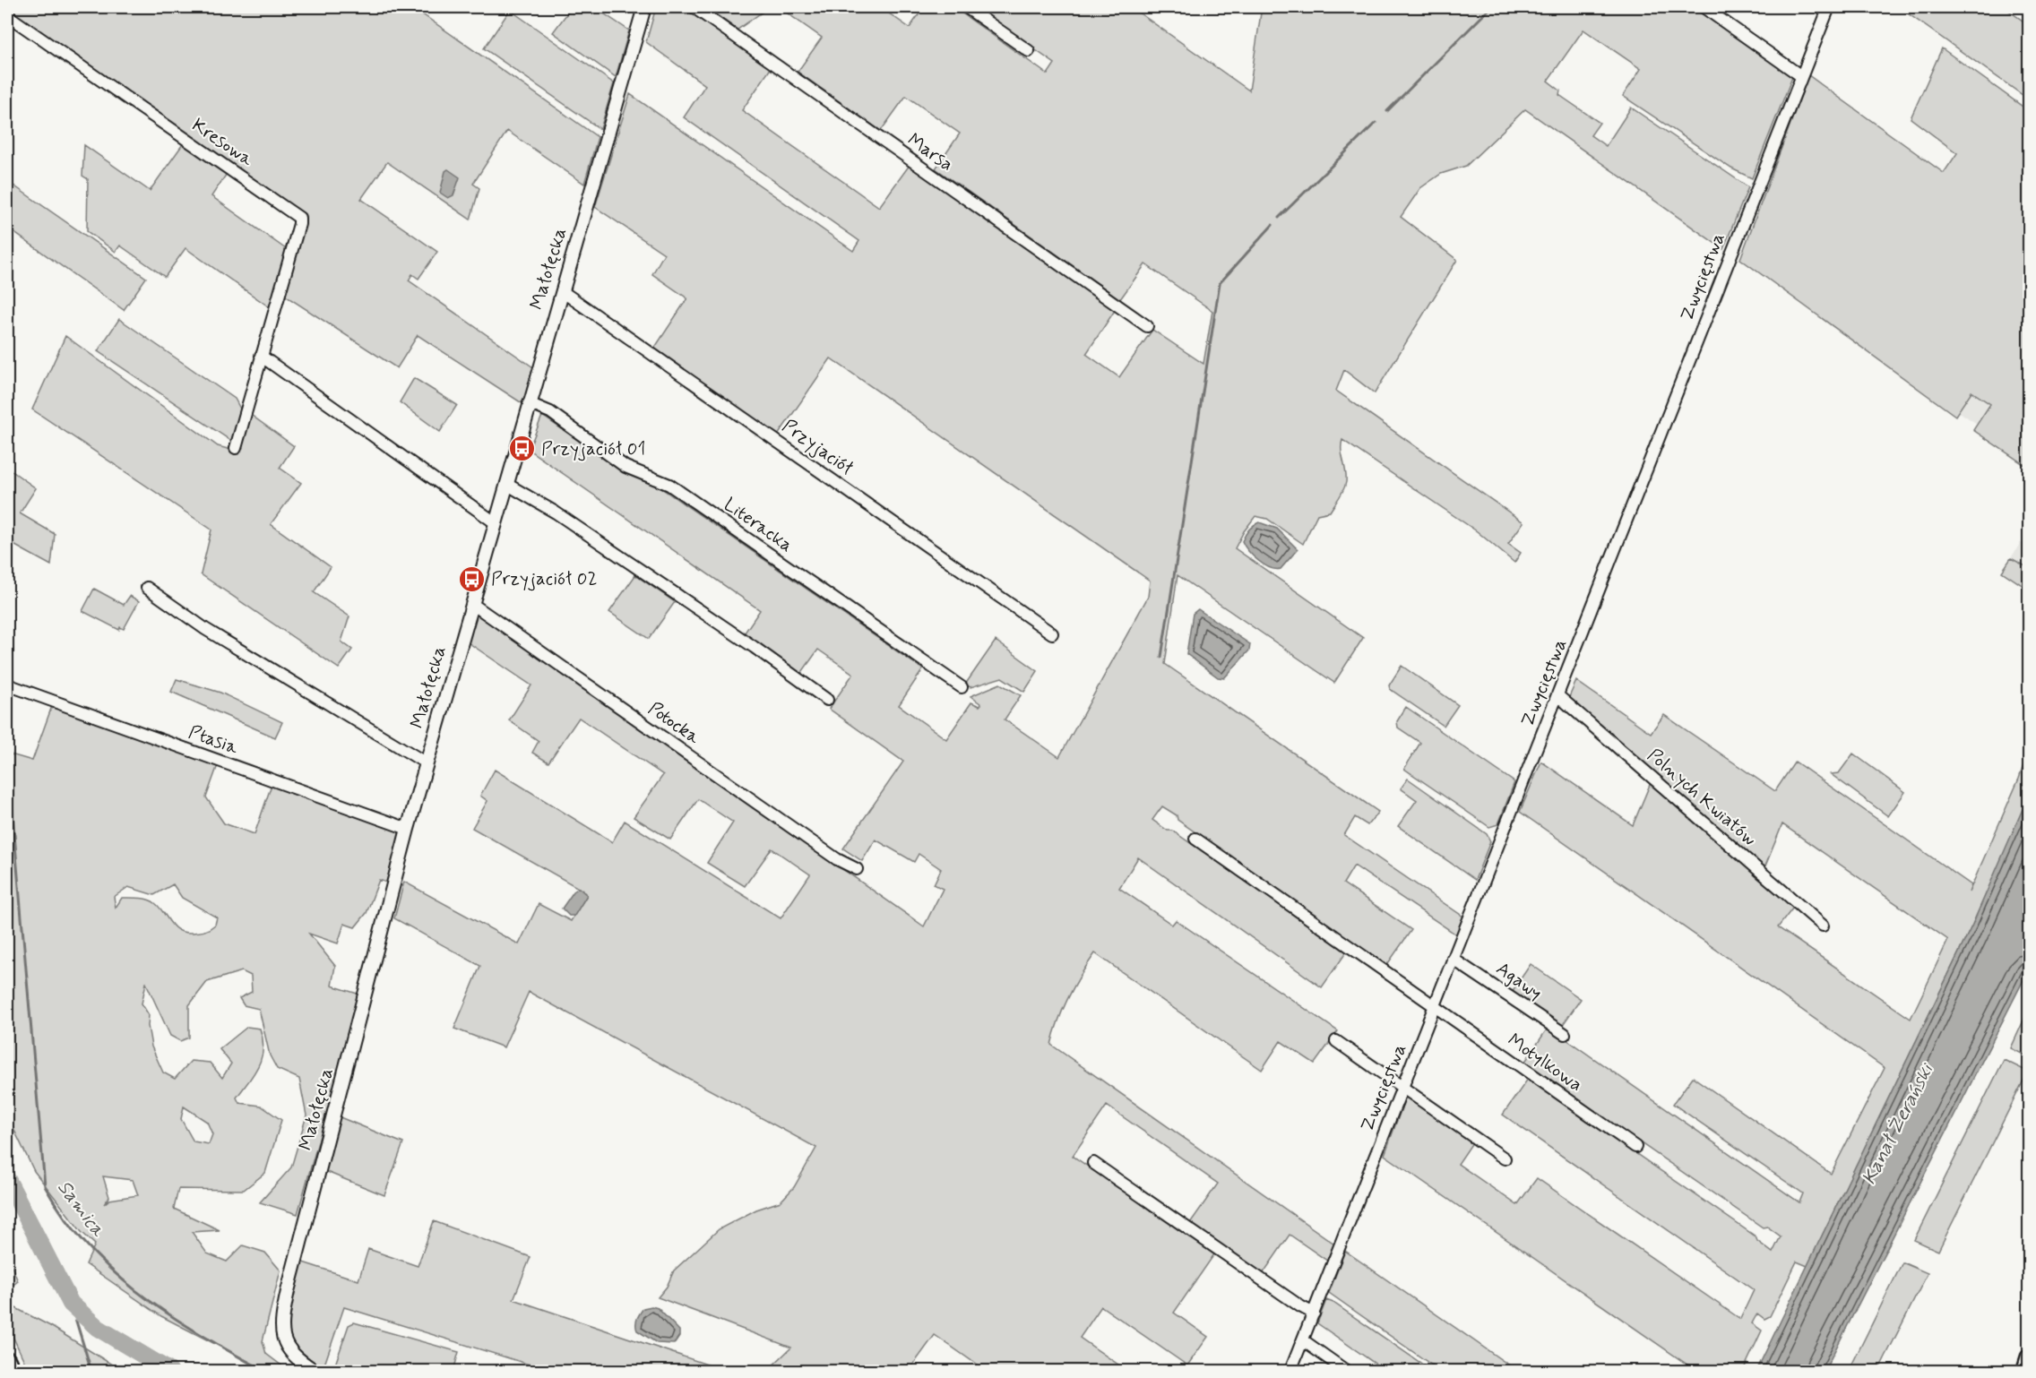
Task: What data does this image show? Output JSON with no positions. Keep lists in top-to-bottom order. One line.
{"streets":{"street":["Kresowa","Marsa","Małołęcka","Zwycięstwa","Przyjaciół","Literacka","Potocka","Ptasia","Polnych Kwiatów","Agawy","Motylkowa"]},"crossings":[["Małołęcka","Przyjaciół"],["Małołęcka","Literacka"],["Małołęcka","Potocka"],["Małołęcka","Ptasia"],["Zwycięstwa","Polnych Kwiatów"],["Zwycięstwa","Agawy"],["Zwycięstwa","Motylkowa"]],"water":["Kanał Żerański","Samica"],"places":{"bus stop":["Przyjaciół 01","Przyjaciół 02"]}}
